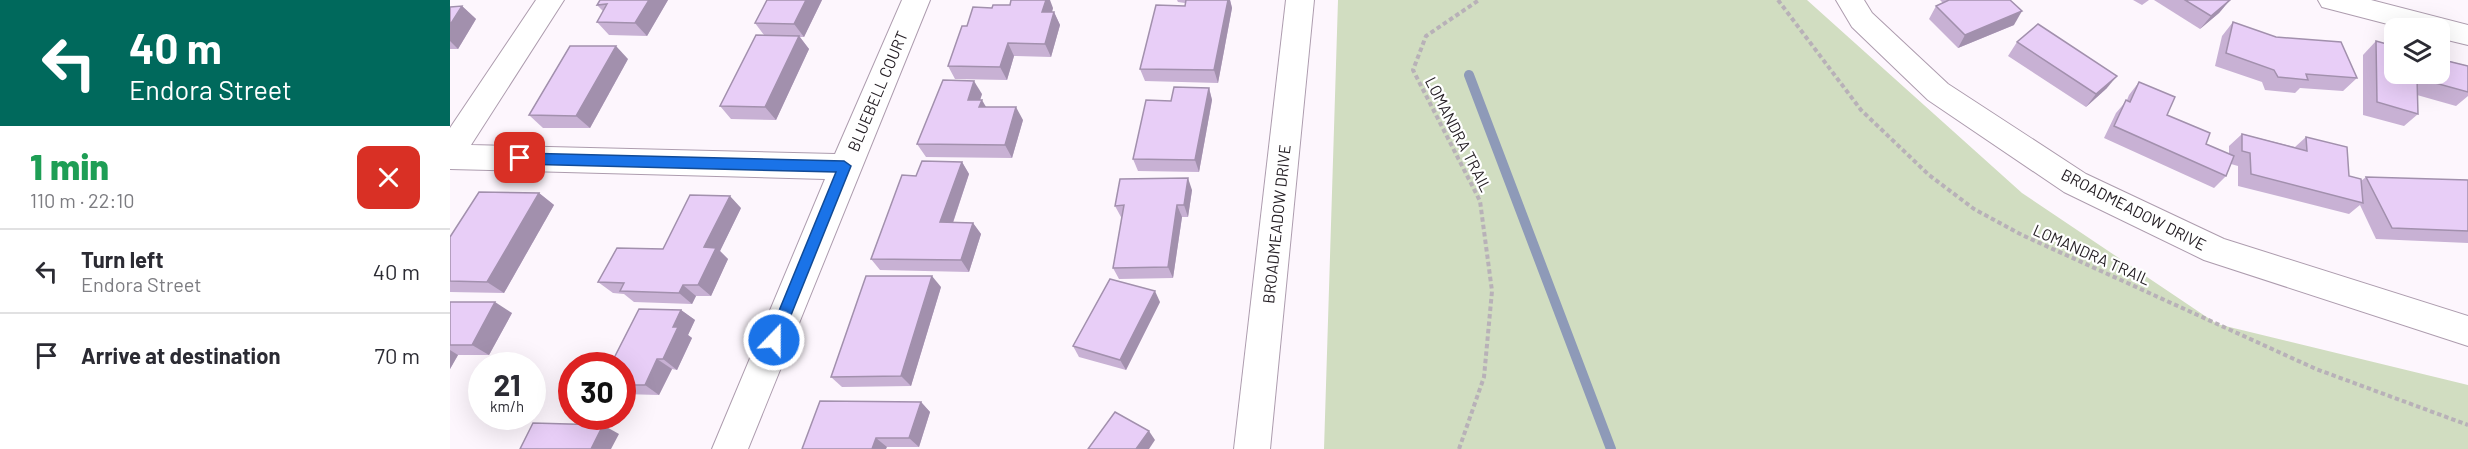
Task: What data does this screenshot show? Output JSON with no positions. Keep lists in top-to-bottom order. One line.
{"streets":{"street":["BLUEBELL COURT","BROADMEADOW DRIVE"],"path":["LOMANDRA TRAIL"]},"page":{"turn":["40 m","Endora Street"],"heading":["1 min","110 m · 22:10"],"list":[{"name":"Turn left","note":"Endora Street","value":"40 m"},{"name":"Arrive at destination","value":"70 m"}],"speed":"21 km/h","limit":"30"}}
